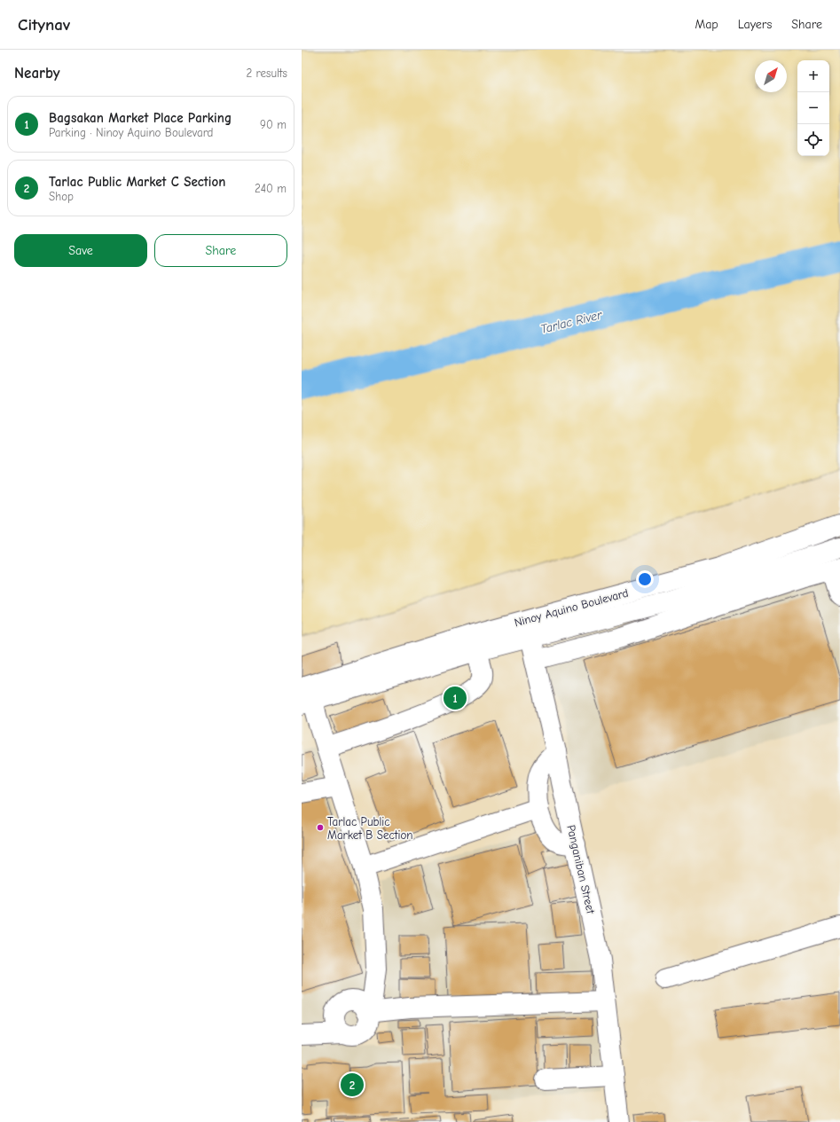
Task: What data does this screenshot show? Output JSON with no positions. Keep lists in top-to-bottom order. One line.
{"streets":{"main road":["Ninoy Aquino Boulevard","Panganiban Street"]},"crossings":[["Ninoy Aquino Boulevard","Panganiban Street"]],"water":["Tarlac River"],"places":["Tarlac Public Market B Section"],"north":"top right","page":{"header":"Citynav","nav":["Map","Layers","Share"],"heading":["Nearby","2 results"],"map_buttons":["+","−"],"list":[{"mark":"1","name":"Bagsakan Market Place Parking","note":"Parking · Ninoy Aquino Boulevard","value":"90 m"},{"mark":"2","name":"Tarlac Public Market C Section","note":"Shop","value":"240 m"}],"buttons":["Save","Share"],"pins":["1","2"]}}
